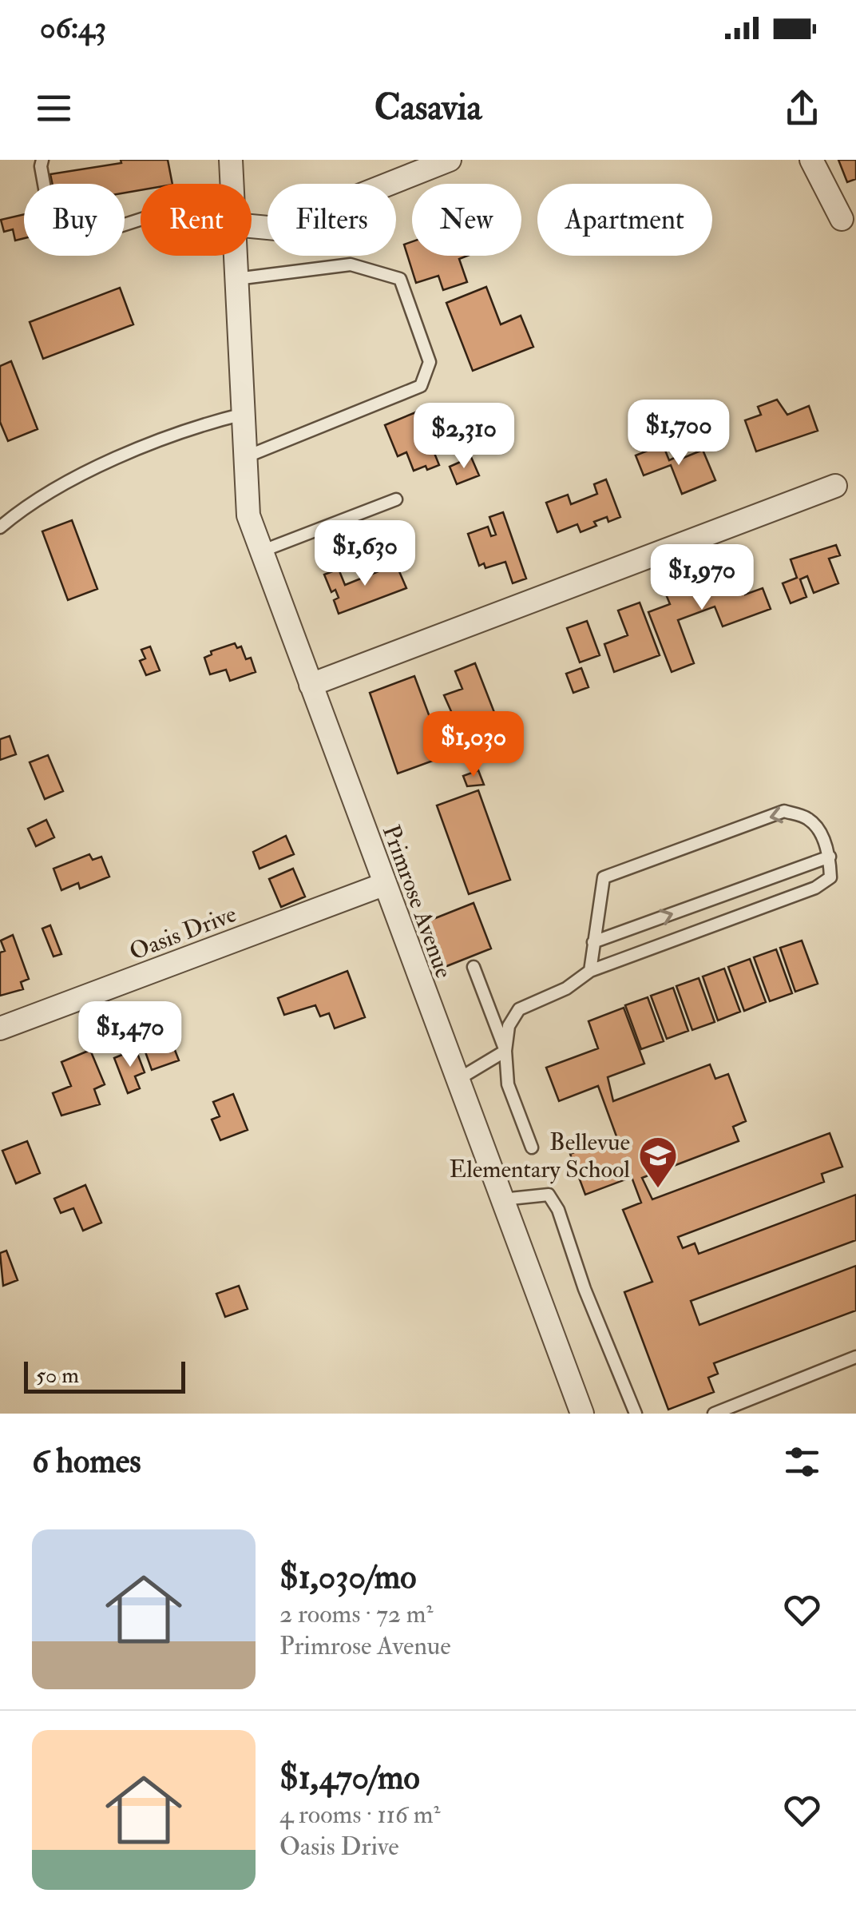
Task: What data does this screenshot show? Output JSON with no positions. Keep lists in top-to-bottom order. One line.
{"streets":{"street":["Primrose Avenue","Oasis Drive"]},"crossings":[["Primrose Avenue","Oasis Drive"]],"places":{"school or university":["Bellevue Elementary School"]},"scale_bar":"50 m","page":{"status":"06:43","header":"Casavia","chip":["Buy","Rent","Filters","New","Apartment"],"price":["$1,700","$2,310","$1,630","$1,970","$1,030","$1,470"],"scale":"50 m","heading":"6 homes","list":[{"name":"$1,030/mo","note":"2 rooms · 72 m² · Primrose Avenue"},{"name":"$1,470/mo","note":"4 rooms · 116 m² · Oasis Drive"}]}}
